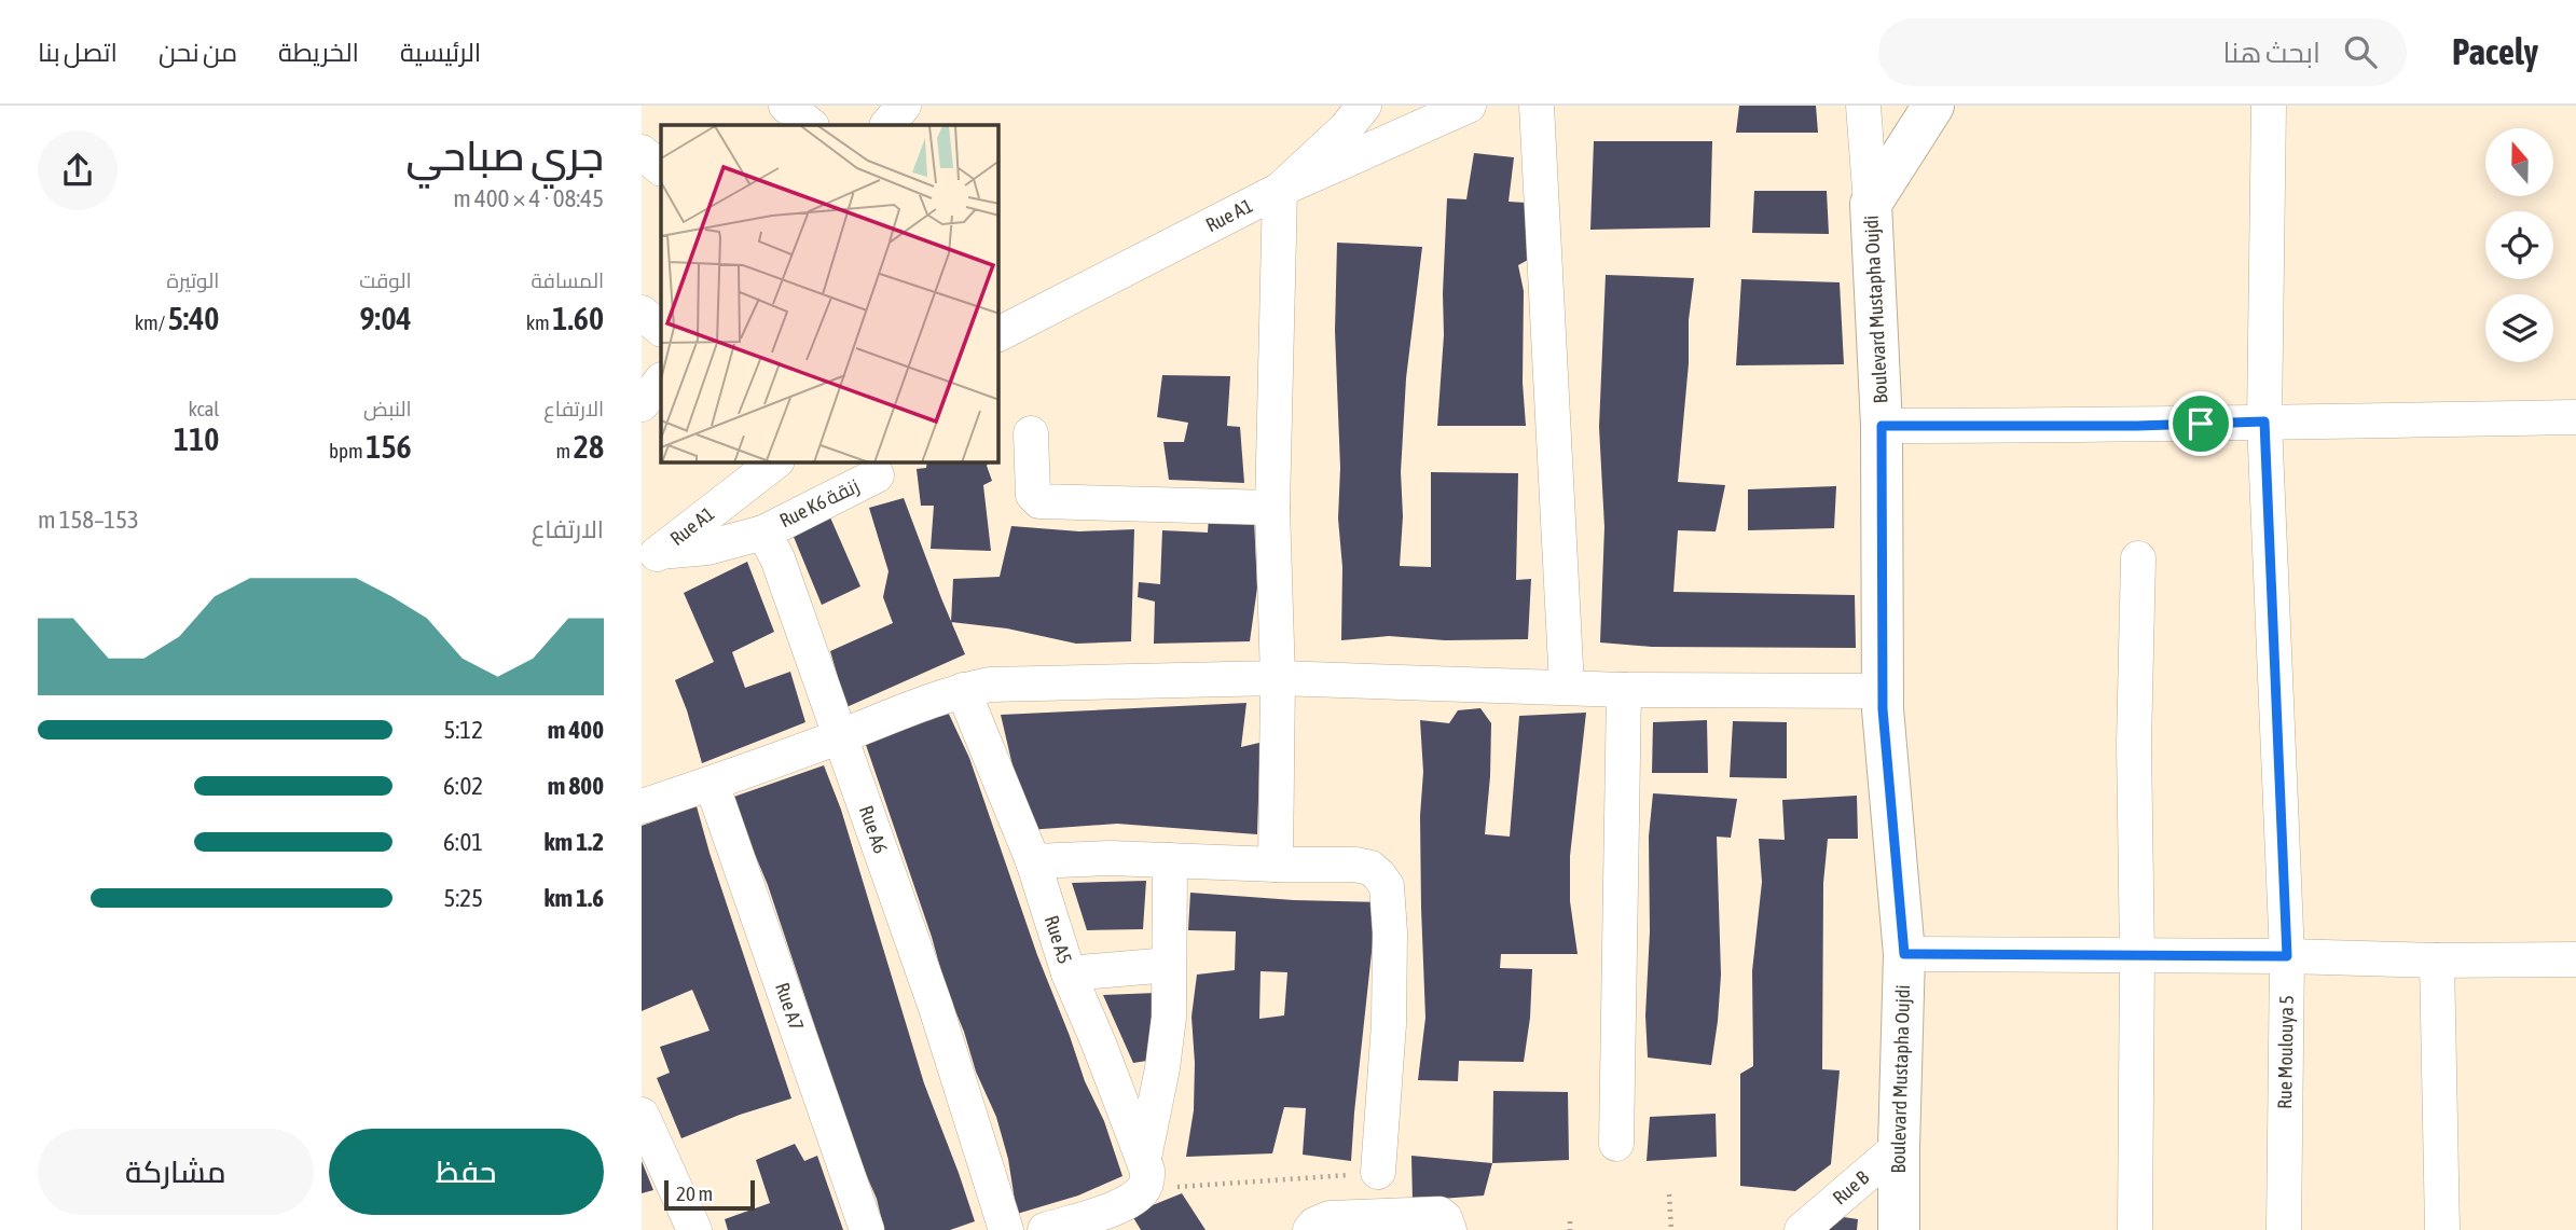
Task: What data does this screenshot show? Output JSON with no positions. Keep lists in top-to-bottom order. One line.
{"streets":{"main road":["Boulevard Mustapha Oujdi"],"street":["Rue A1","Rue K6 زنقة","Rue A6","Rue A5","Rue A7","Rue Moulouya 5","Rue B"]},"crossings":[["Boulevard Mustapha Oujdi","Rue B"],["Rue K6 زنقة","Rue A6"]],"scale_bar":"20 m","north":"top","page":{"header":"Pacely","search":"ابحث هنا","nav":["الرئيسية","الخريطة","من نحن","اتصل بنا"],"heading":["جري صباحي","08:45 · 4 × 400 m"],"stats":[["المسافة","1.60 km"],["الوقت","9:04"],["الوتيرة","5:40 /km"],["الارتفاع","28 m"],["النبض","156 bpm"],["kcal","110"]],"chart":["الارتفاع","153–158 m"],"list":[{"name":"400 m","note":"5:12"},{"name":"800 m","note":"6:02"},{"name":"1.2 km","note":"6:01"},{"name":"1.6 km","note":"5:25"}],"buttons":["حفظ","مشاركة"],"scale":"20 m"}}
